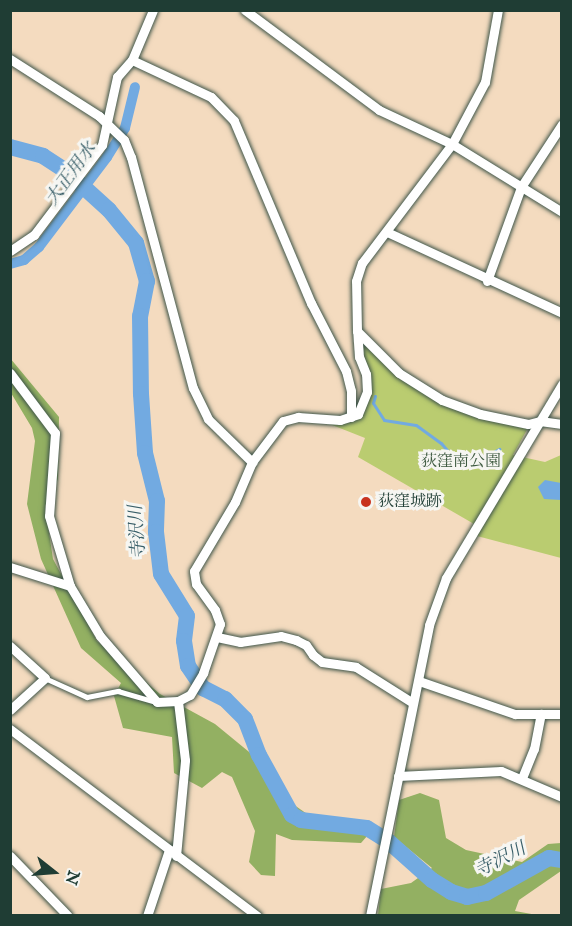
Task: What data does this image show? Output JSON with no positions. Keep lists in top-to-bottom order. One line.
{"water":["大正用水","寺沢川"],"parks":["荻窪南公園"],"places":["荻窪城跡"],"north":"right"}
